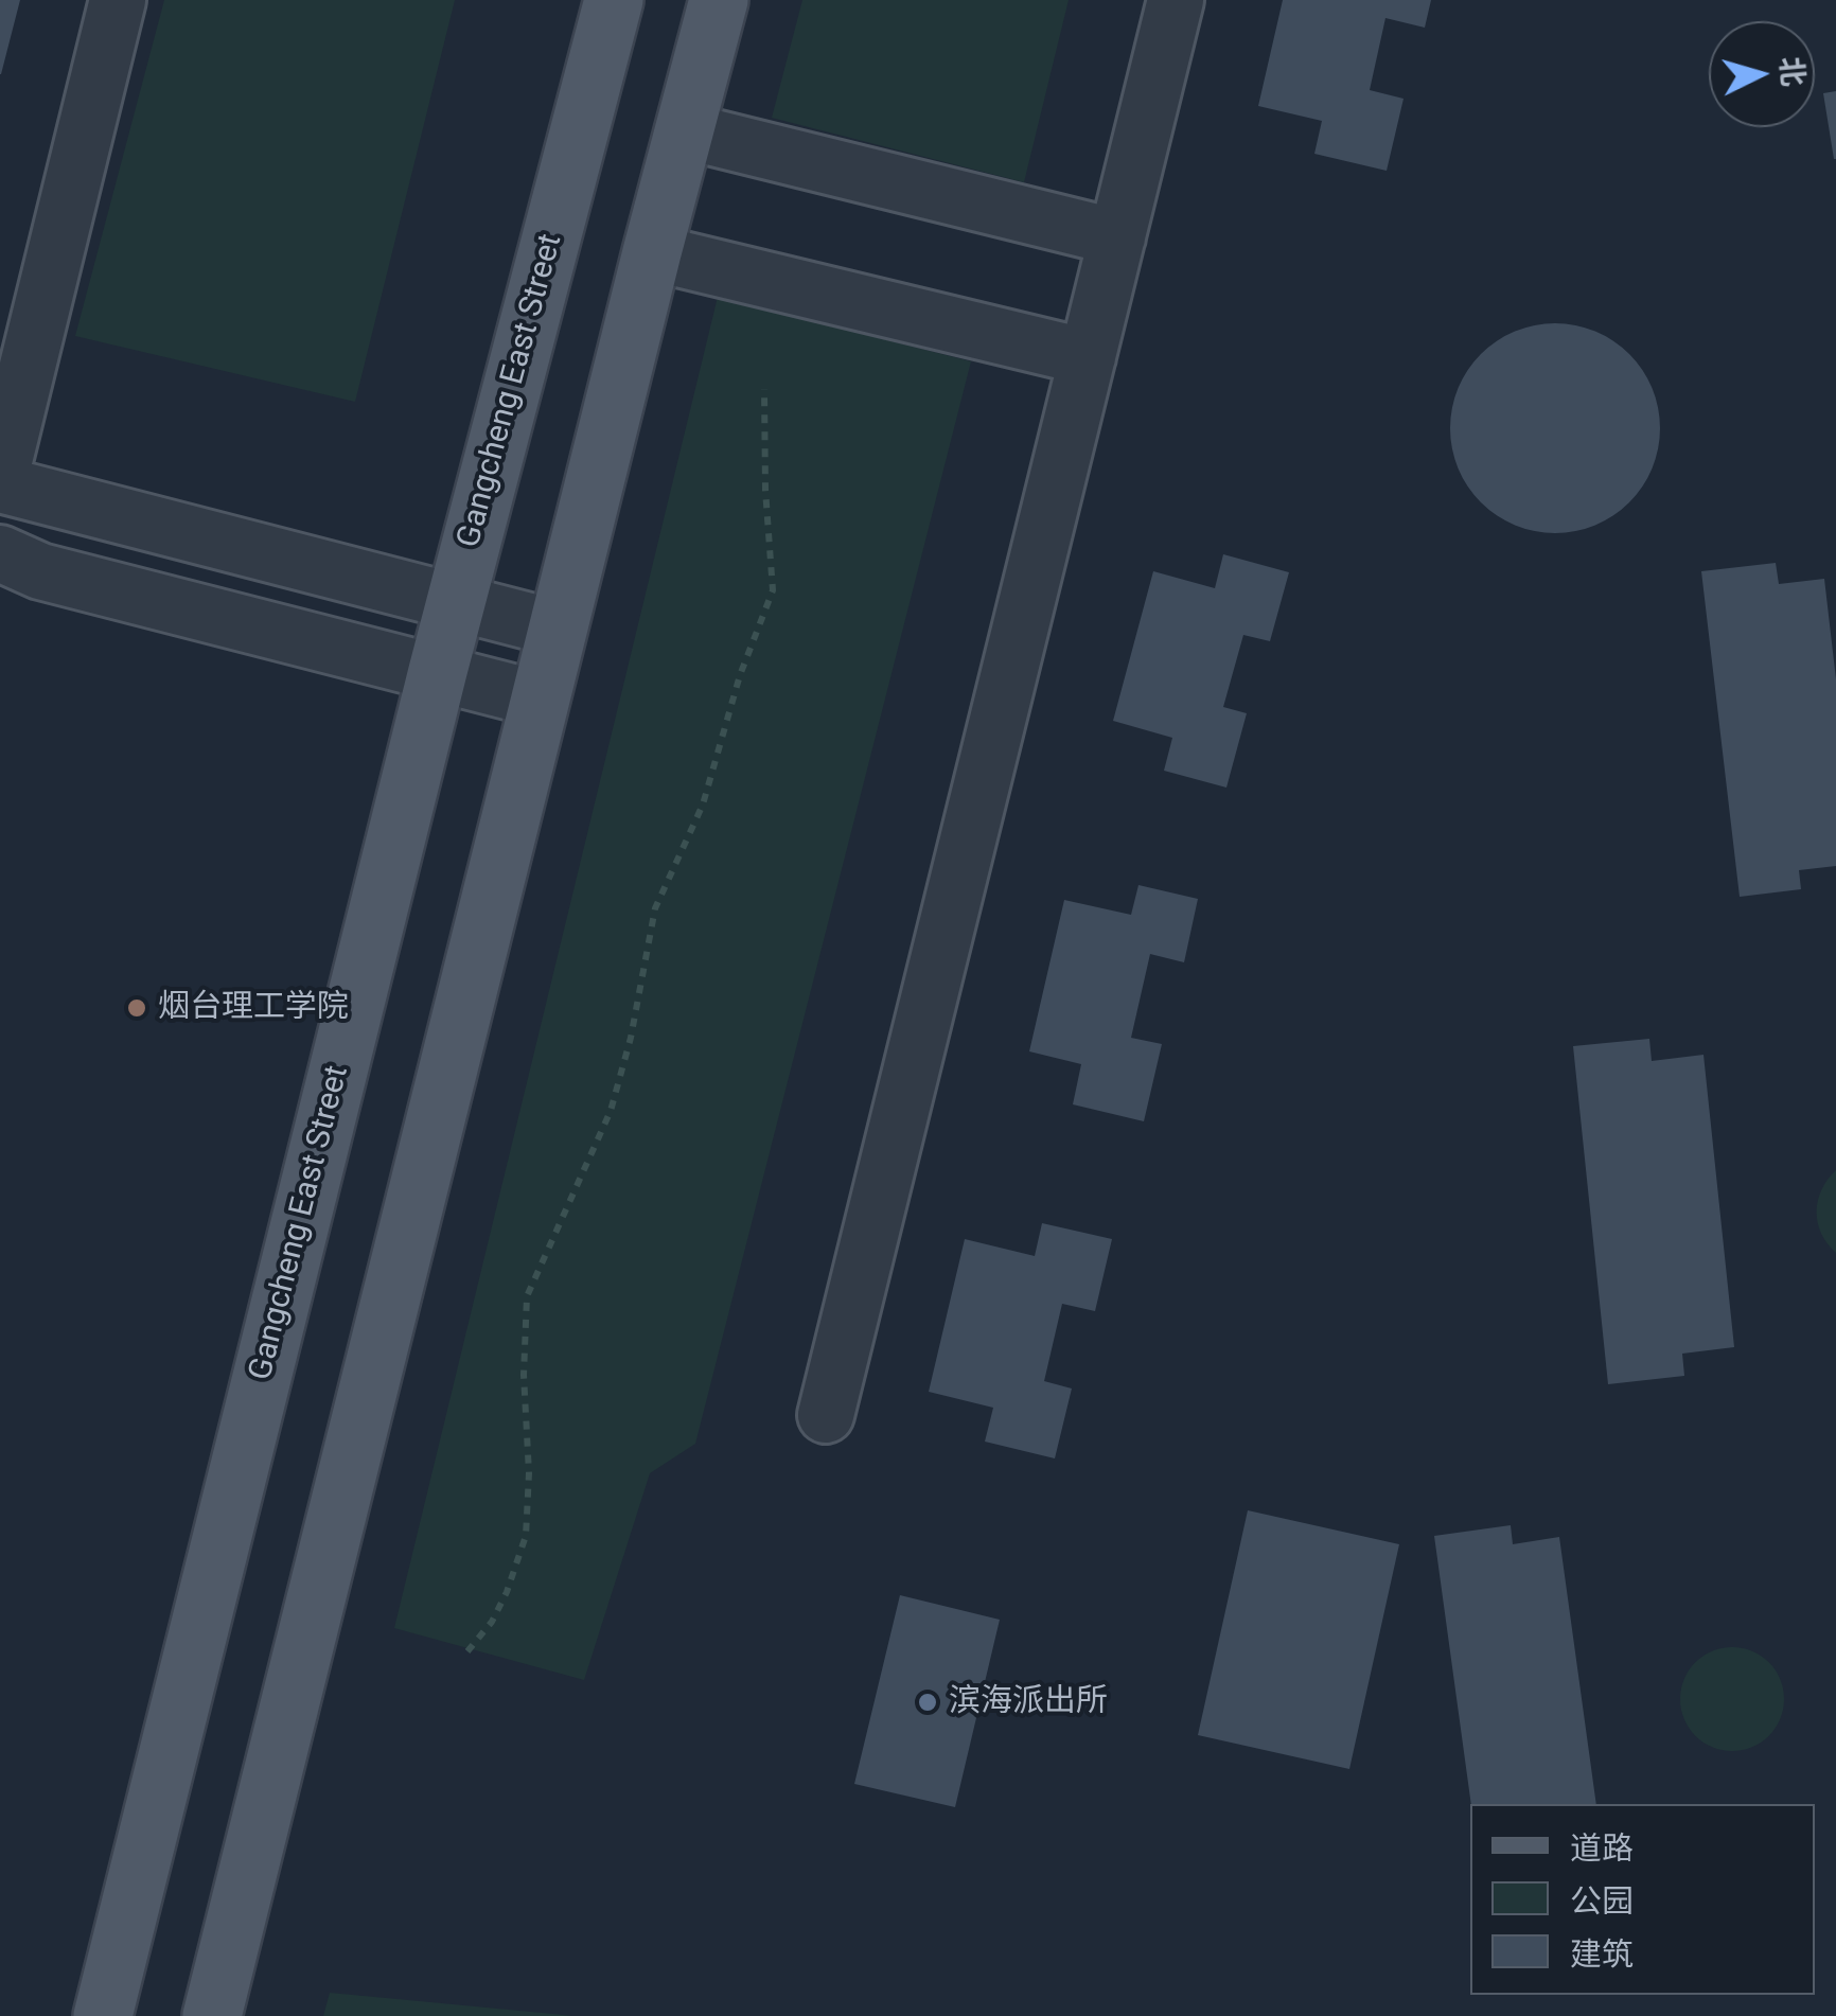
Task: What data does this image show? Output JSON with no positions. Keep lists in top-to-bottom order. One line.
{"streets":{"main road":["Gangcheng East Street"]},"places":["烟台理工学院","滨海派出所"],"legend":["道路","公园","建筑"],"north":"right"}
